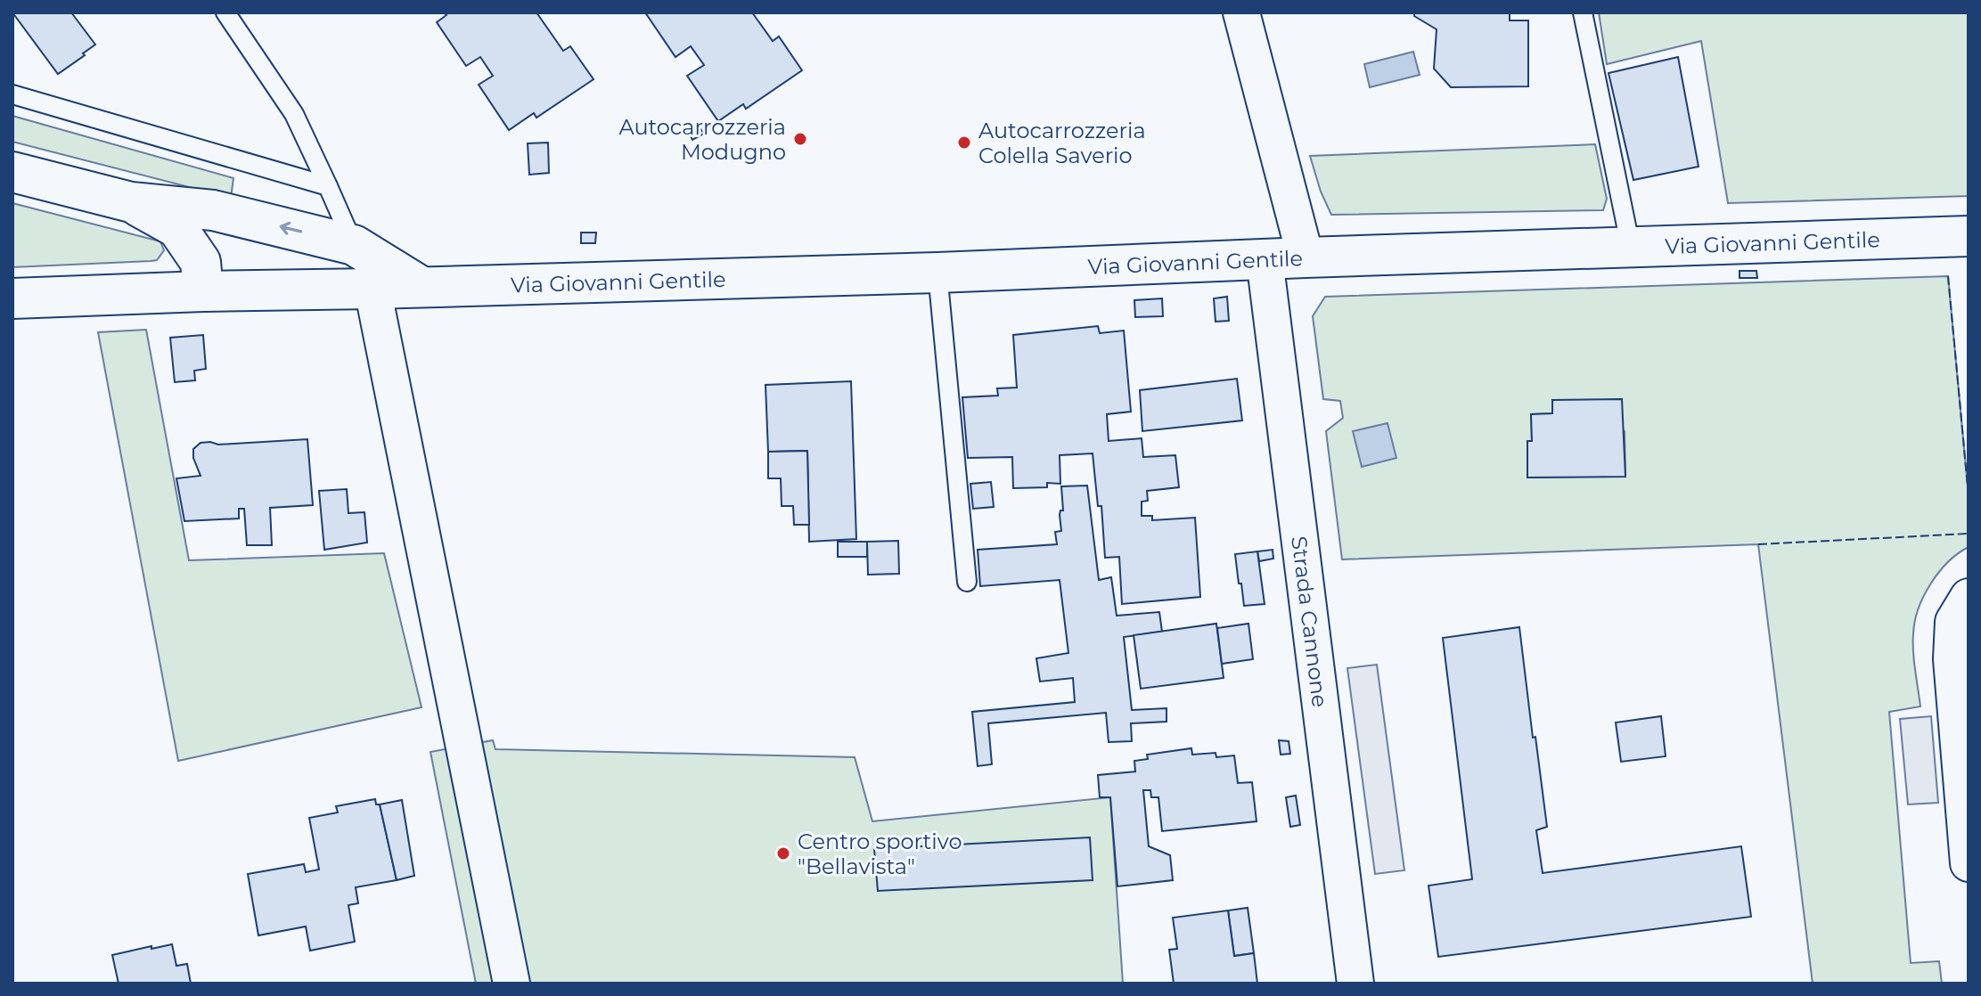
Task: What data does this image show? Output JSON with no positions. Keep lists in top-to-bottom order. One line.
{"streets":{"main road":["Via Giovanni Gentile"],"street":["Strada Cannone"]},"crossings":[["Via Giovanni Gentile","Strada Cannone"]],"places":["Autocarrozzeria Modugno","Autocarrozzeria Colella Saverio","Centro sportivo \"Bellavista\""]}
